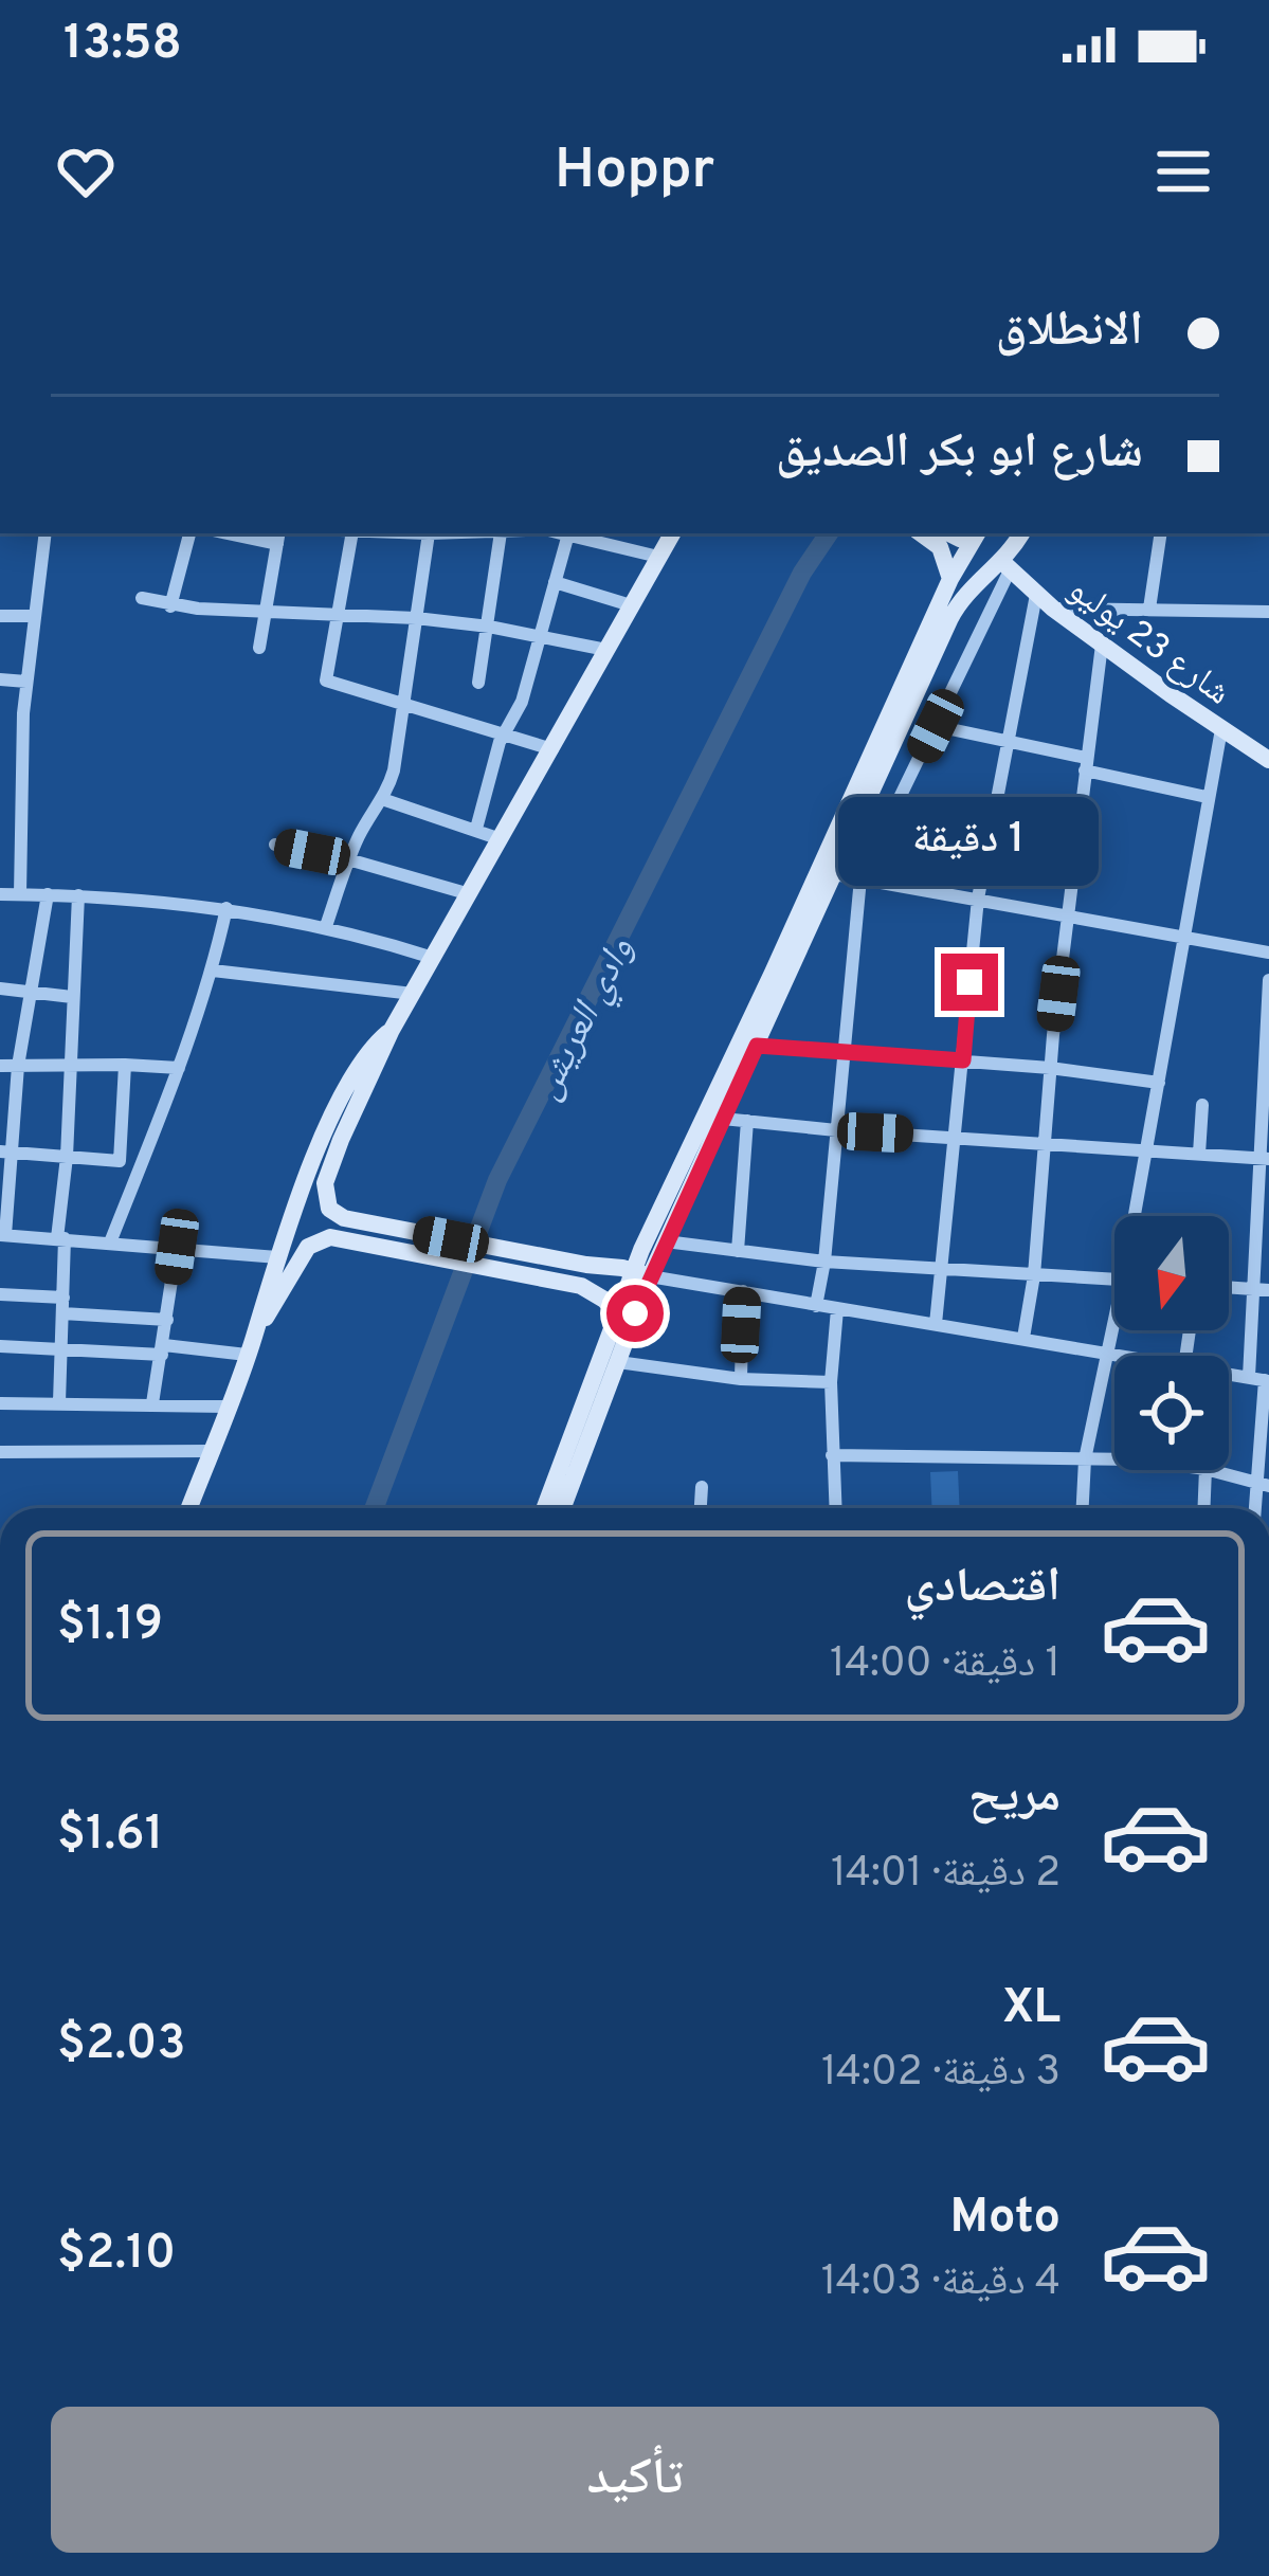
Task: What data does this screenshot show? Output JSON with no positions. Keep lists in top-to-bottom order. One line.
{"streets":{"street":["شارع 23 يوليو"]},"water":["وادي العريش"],"north":"bottom","page":{"status":"13:58","header":"Hoppr","banner":["الانطلاق","شارع ابو بكر الصديق"],"bubble":"1 دقيقة","list":[{"name":"اقتصادي","note":"1 دقيقة · 14:00","value":"$1.19"},{"name":"مريح","note":"2 دقيقة · 14:01","value":"$1.61"},{"name":"XL","note":"3 دقيقة · 14:02","value":"$2.03"},{"name":"Moto","note":"4 دقيقة · 14:03","value":"$2.10"}],"buttons":"تأكيد"}}
